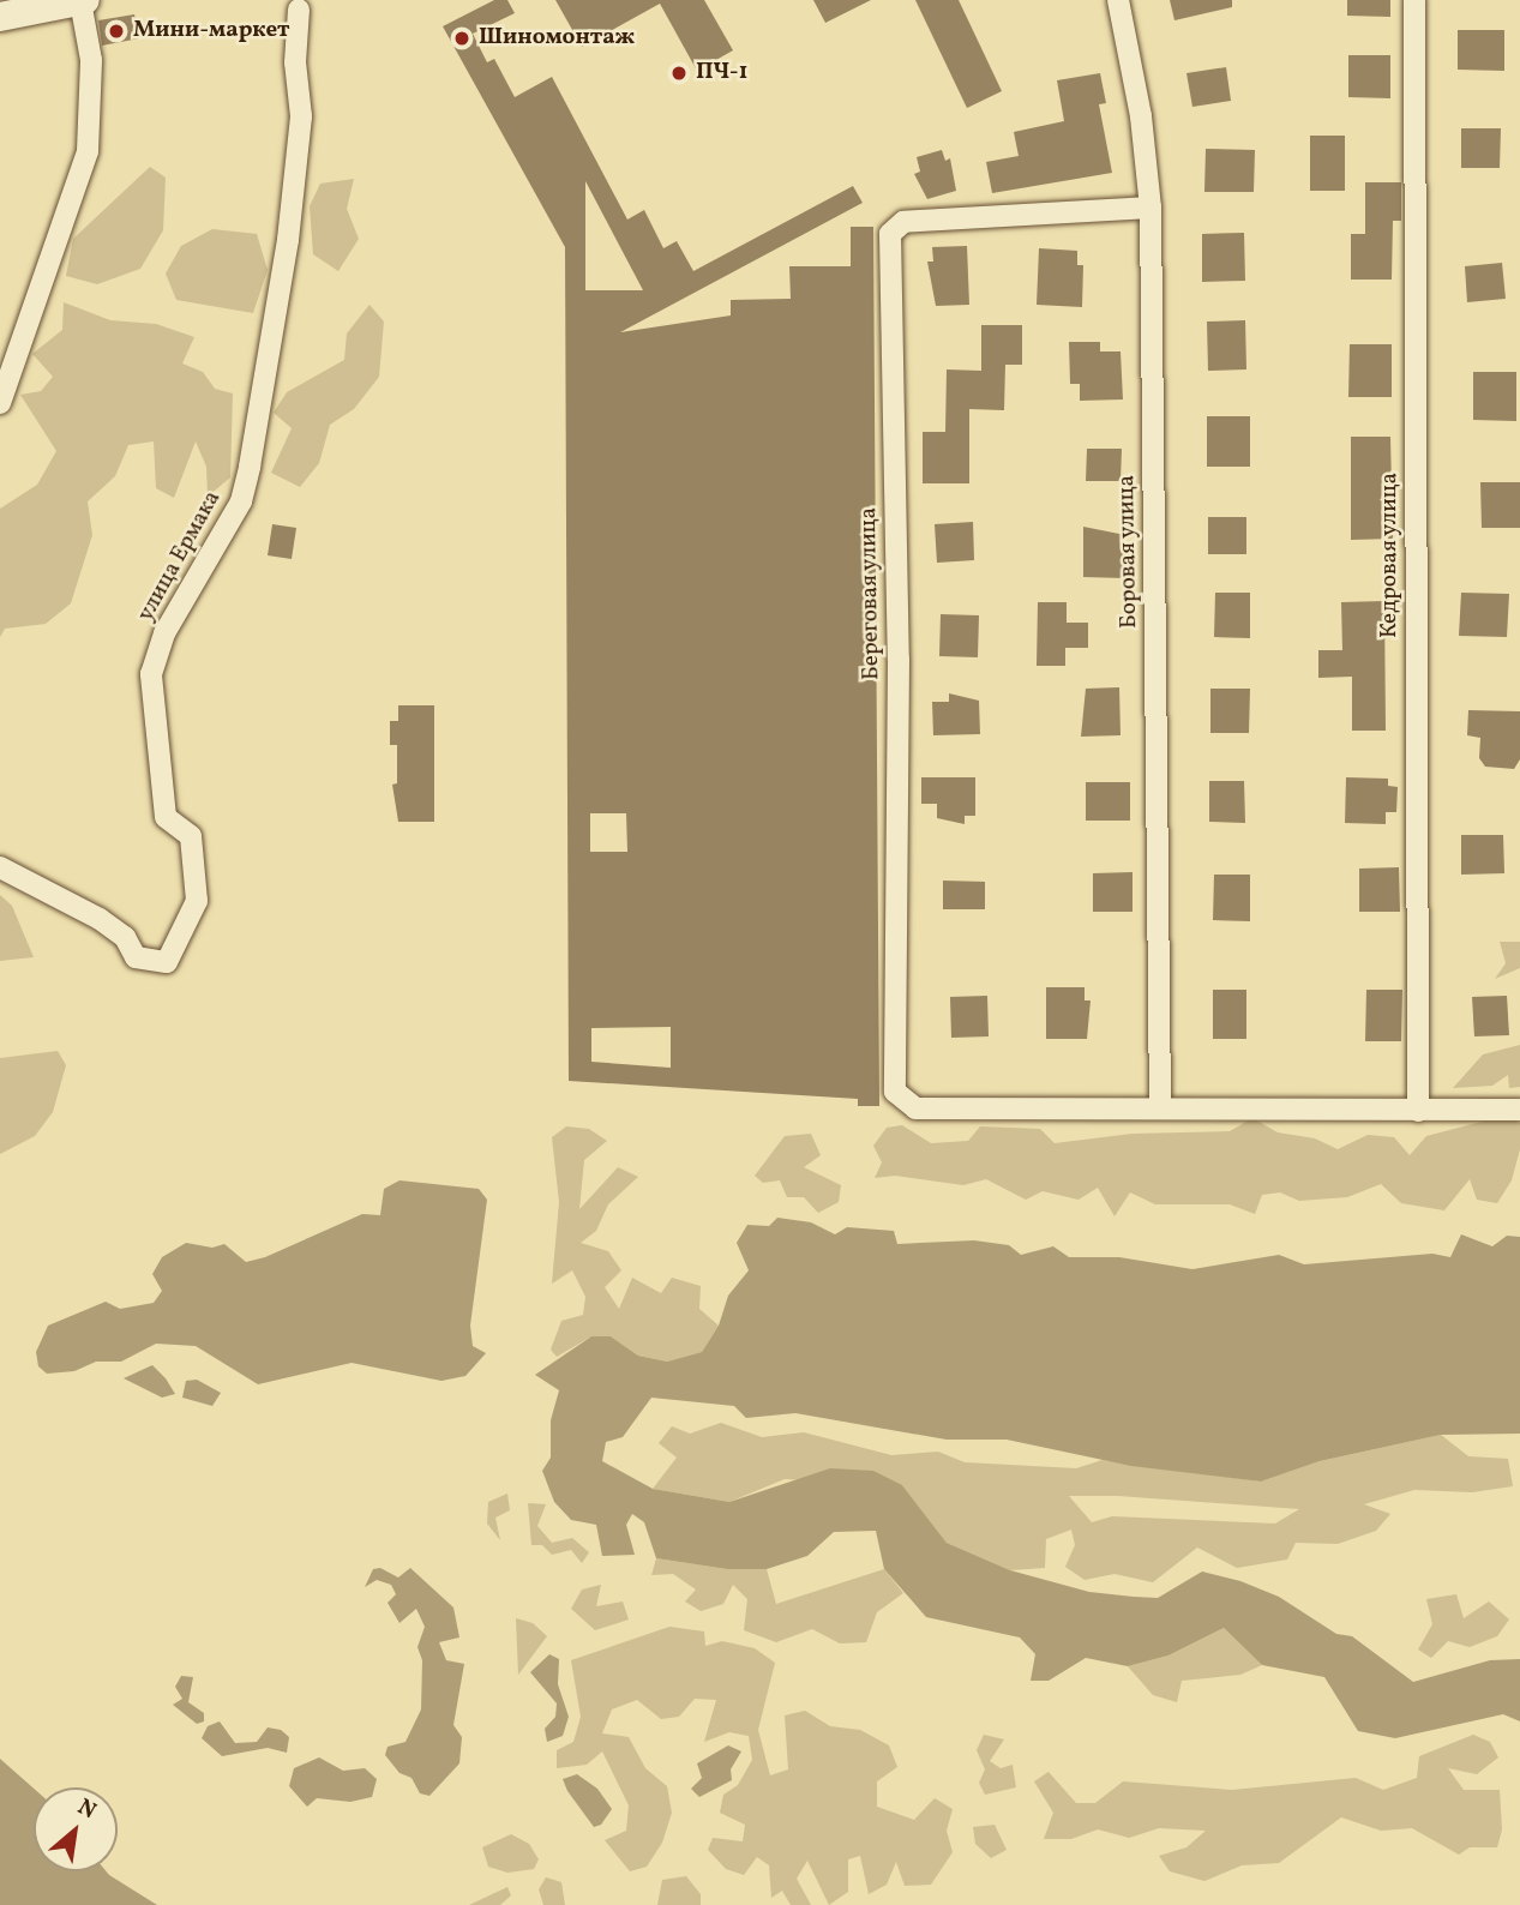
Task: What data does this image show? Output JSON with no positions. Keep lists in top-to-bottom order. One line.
{"streets":{"street":["Боровая улица","Кедровая улица","улица Ермака","Береговая улица"]},"crossings":[["Боровая улица","Береговая улица"]],"places":["Мини-маркет","Шиномонтаж","ПЧ-1"],"north":"top right"}
